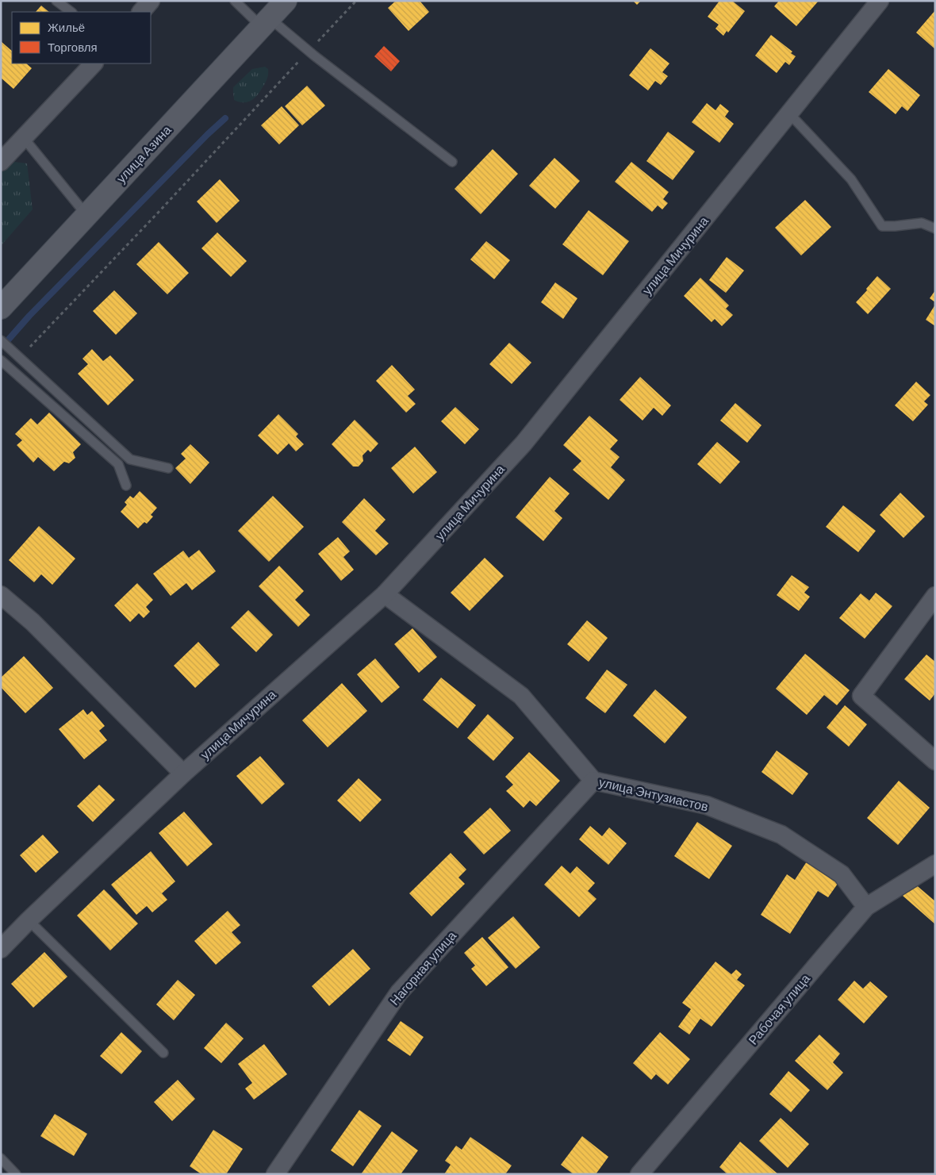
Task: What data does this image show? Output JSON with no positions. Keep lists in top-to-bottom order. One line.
{"streets":{"main road":["улица Азина"],"street":["улица Мичурина","улица Энтузиастов","Нагорная улица","Рабочая улица"]},"crossings":[["улица Мичурина","улица Энтузиастов"],["улица Энтузиастов","Нагорная улица"],["улица Энтузиастов","Рабочая улица"]],"legend":["Жильё","Торговля"]}
